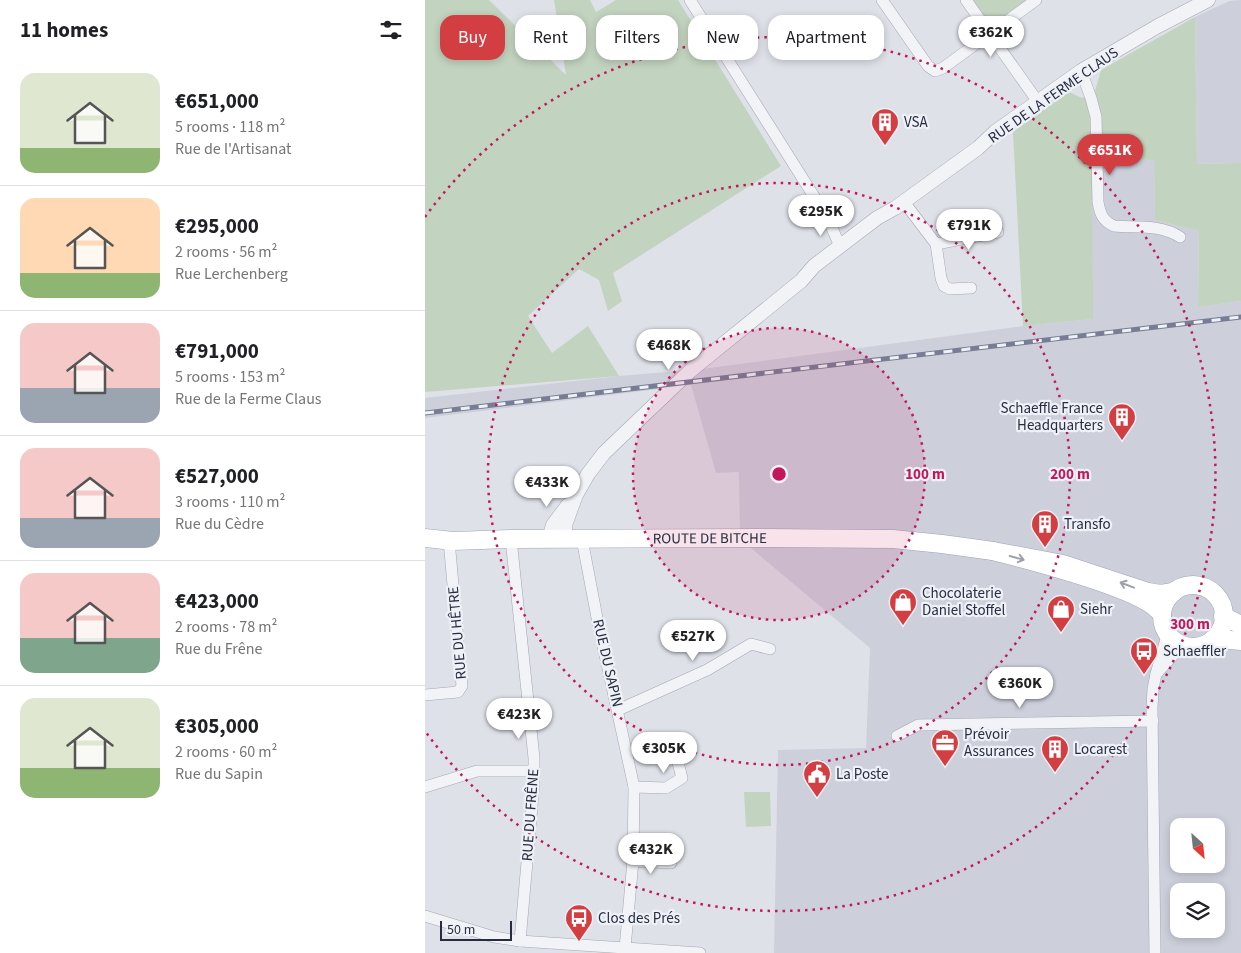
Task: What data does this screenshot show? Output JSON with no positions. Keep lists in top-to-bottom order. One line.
{"streets":{"main road":["ROUTE DE BITCHE"],"street":["RUE DE LA FERME CLAUS","RUE DU HÊTRE","RUE DU SAPIN","RUE DU FRÊNE"]},"crossings":[["RUE DE LA FERME CLAUS","ROUTE DE BITCHE"],["ROUTE DE BITCHE","RUE DU HÊTRE"],["ROUTE DE BITCHE","RUE DU SAPIN"],["ROUTE DE BITCHE","RUE DU FRÊNE"]],"places":{"building":["VSA","Schaeffle France Headquarters","Transfo","Locarest"],"shop":["Chocolaterie Daniel Stoffel","Siehr"],"bus stop":["Schaeffler","Clos des Prés"],"office":["Prévoir Assurances"],"public building":["La Poste"]},"scale_bar":"50 m","north":"bottom right","page":{"heading":"11 homes","chip":["Buy","Rent","Filters","New","Apartment"],"price":["€362K","€651K","€295K","€791K","€468K","€433K","€527K","€360K","€423K","€305K","€432K"],"list":[{"name":"€651,000","note":"5 rooms · 118 m² · Rue de l'Artisanat"},{"name":"€295,000","note":"2 rooms · 56 m² · Rue Lerchenberg"},{"name":"€791,000","note":"5 rooms · 153 m² · Rue de la Ferme Claus"},{"name":"€527,000","note":"3 rooms · 110 m² · Rue du Cèdre"},{"name":"€423,000","note":"2 rooms · 78 m² · Rue du Frêne"},{"name":"€305,000","note":"2 rooms · 60 m² · Rue du Sapin"}],"scale":"50 m"},"rings":["100 m","200 m","300 m"]}
